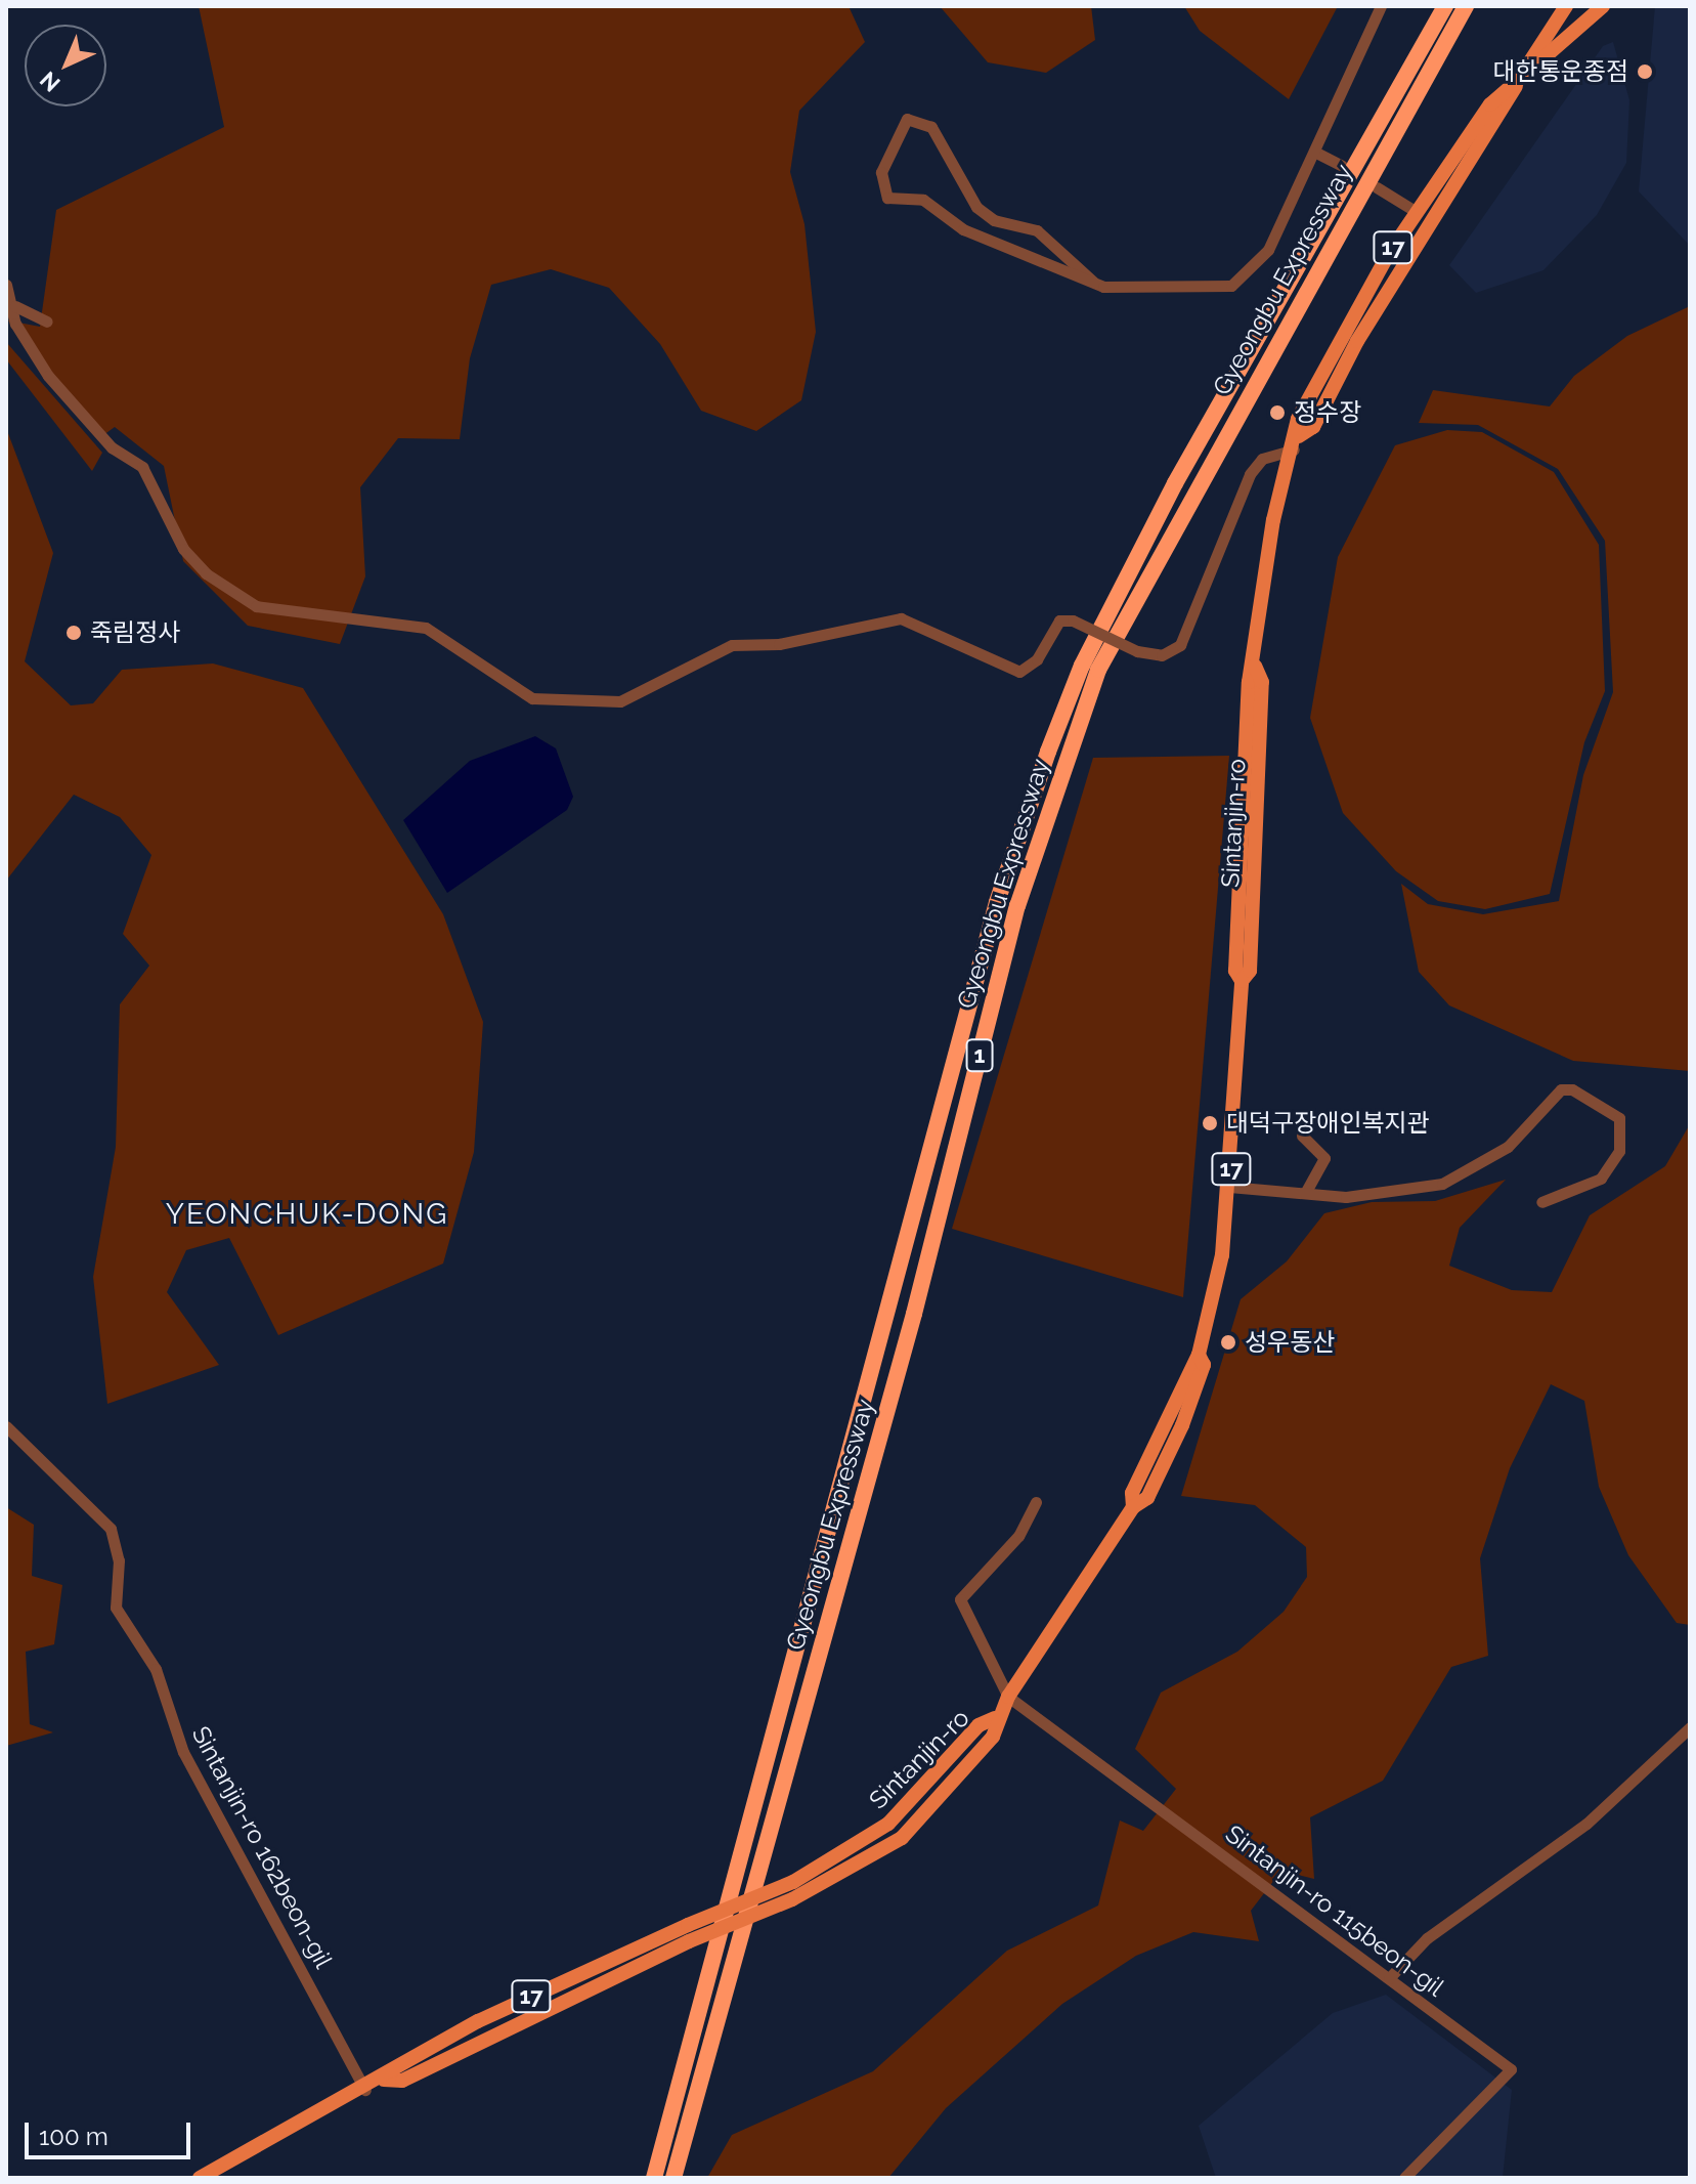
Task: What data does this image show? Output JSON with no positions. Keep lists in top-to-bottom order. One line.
{"streets":{"highway":["Gyeongbu Expressway","1"],"main road":["17","Sintanjin-ro"],"street":["Sintanjin-ro 162beon-gil","Sintanjin-ro 115beon-gil"]},"crossings":[["17","Sintanjin-ro"],["17","Sintanjin-ro 162beon-gil"],["Sintanjin-ro","Sintanjin-ro 115beon-gil"]],"districts":["YEONCHUK-DONG"],"places":["대한통운종점","정수장","죽림정사","대덕구장애인복지관","성우동산"],"scale_bar":"100 m","north":"bottom left"}
